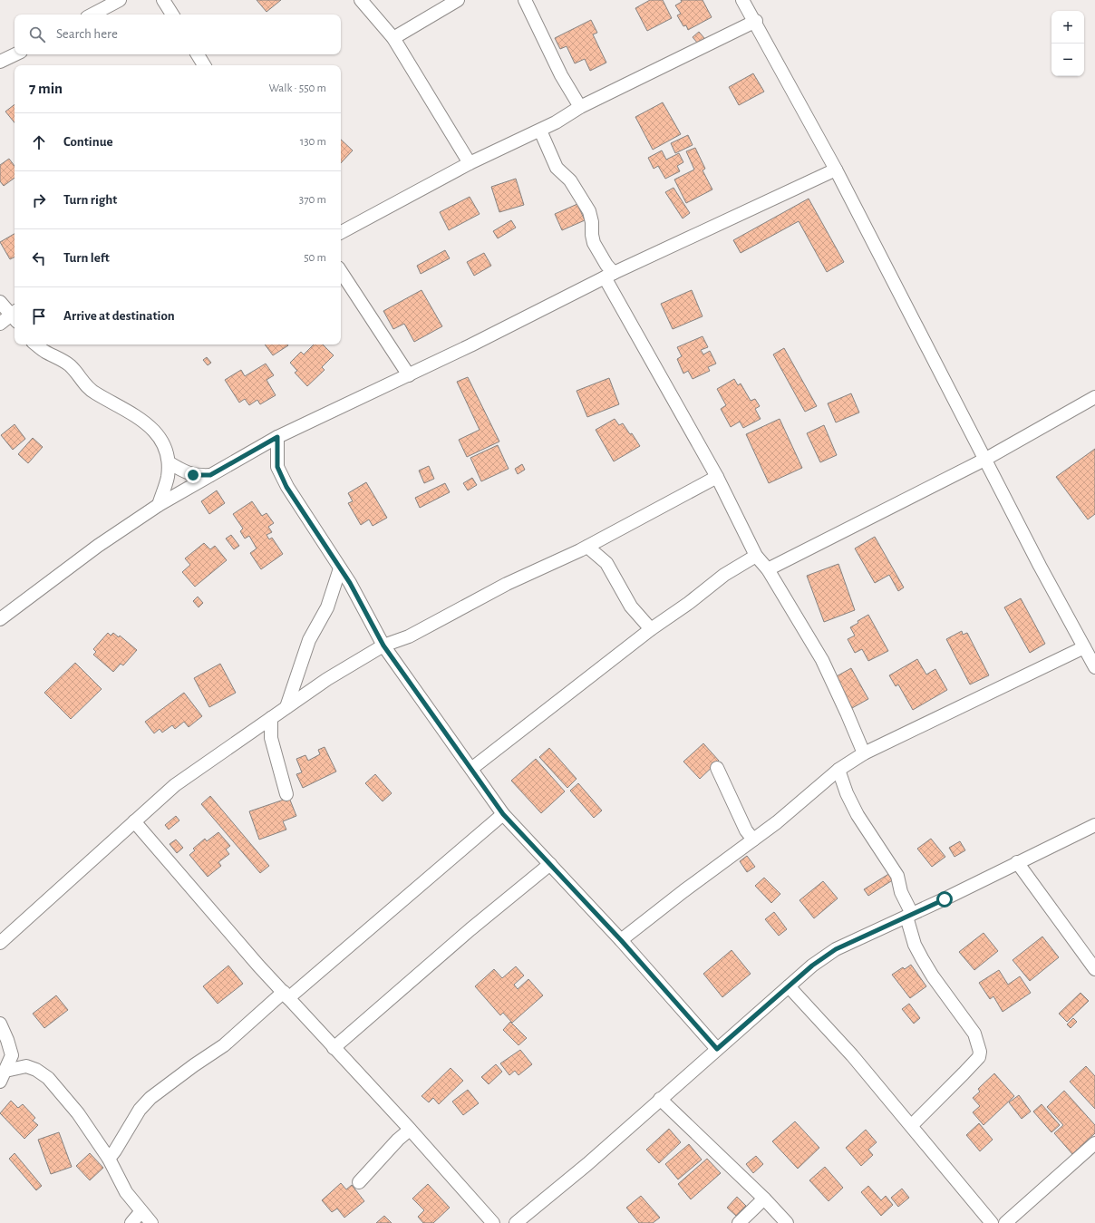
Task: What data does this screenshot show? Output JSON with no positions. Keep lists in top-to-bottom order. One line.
{"page":{"map_buttons":["+","−"],"search":"Search here","heading":["7 min","Walk · 550 m"],"list":[["Continue","130 m"],["Turn right","370 m"],["Turn left","50 m"],"Arrive at destination"]}}
